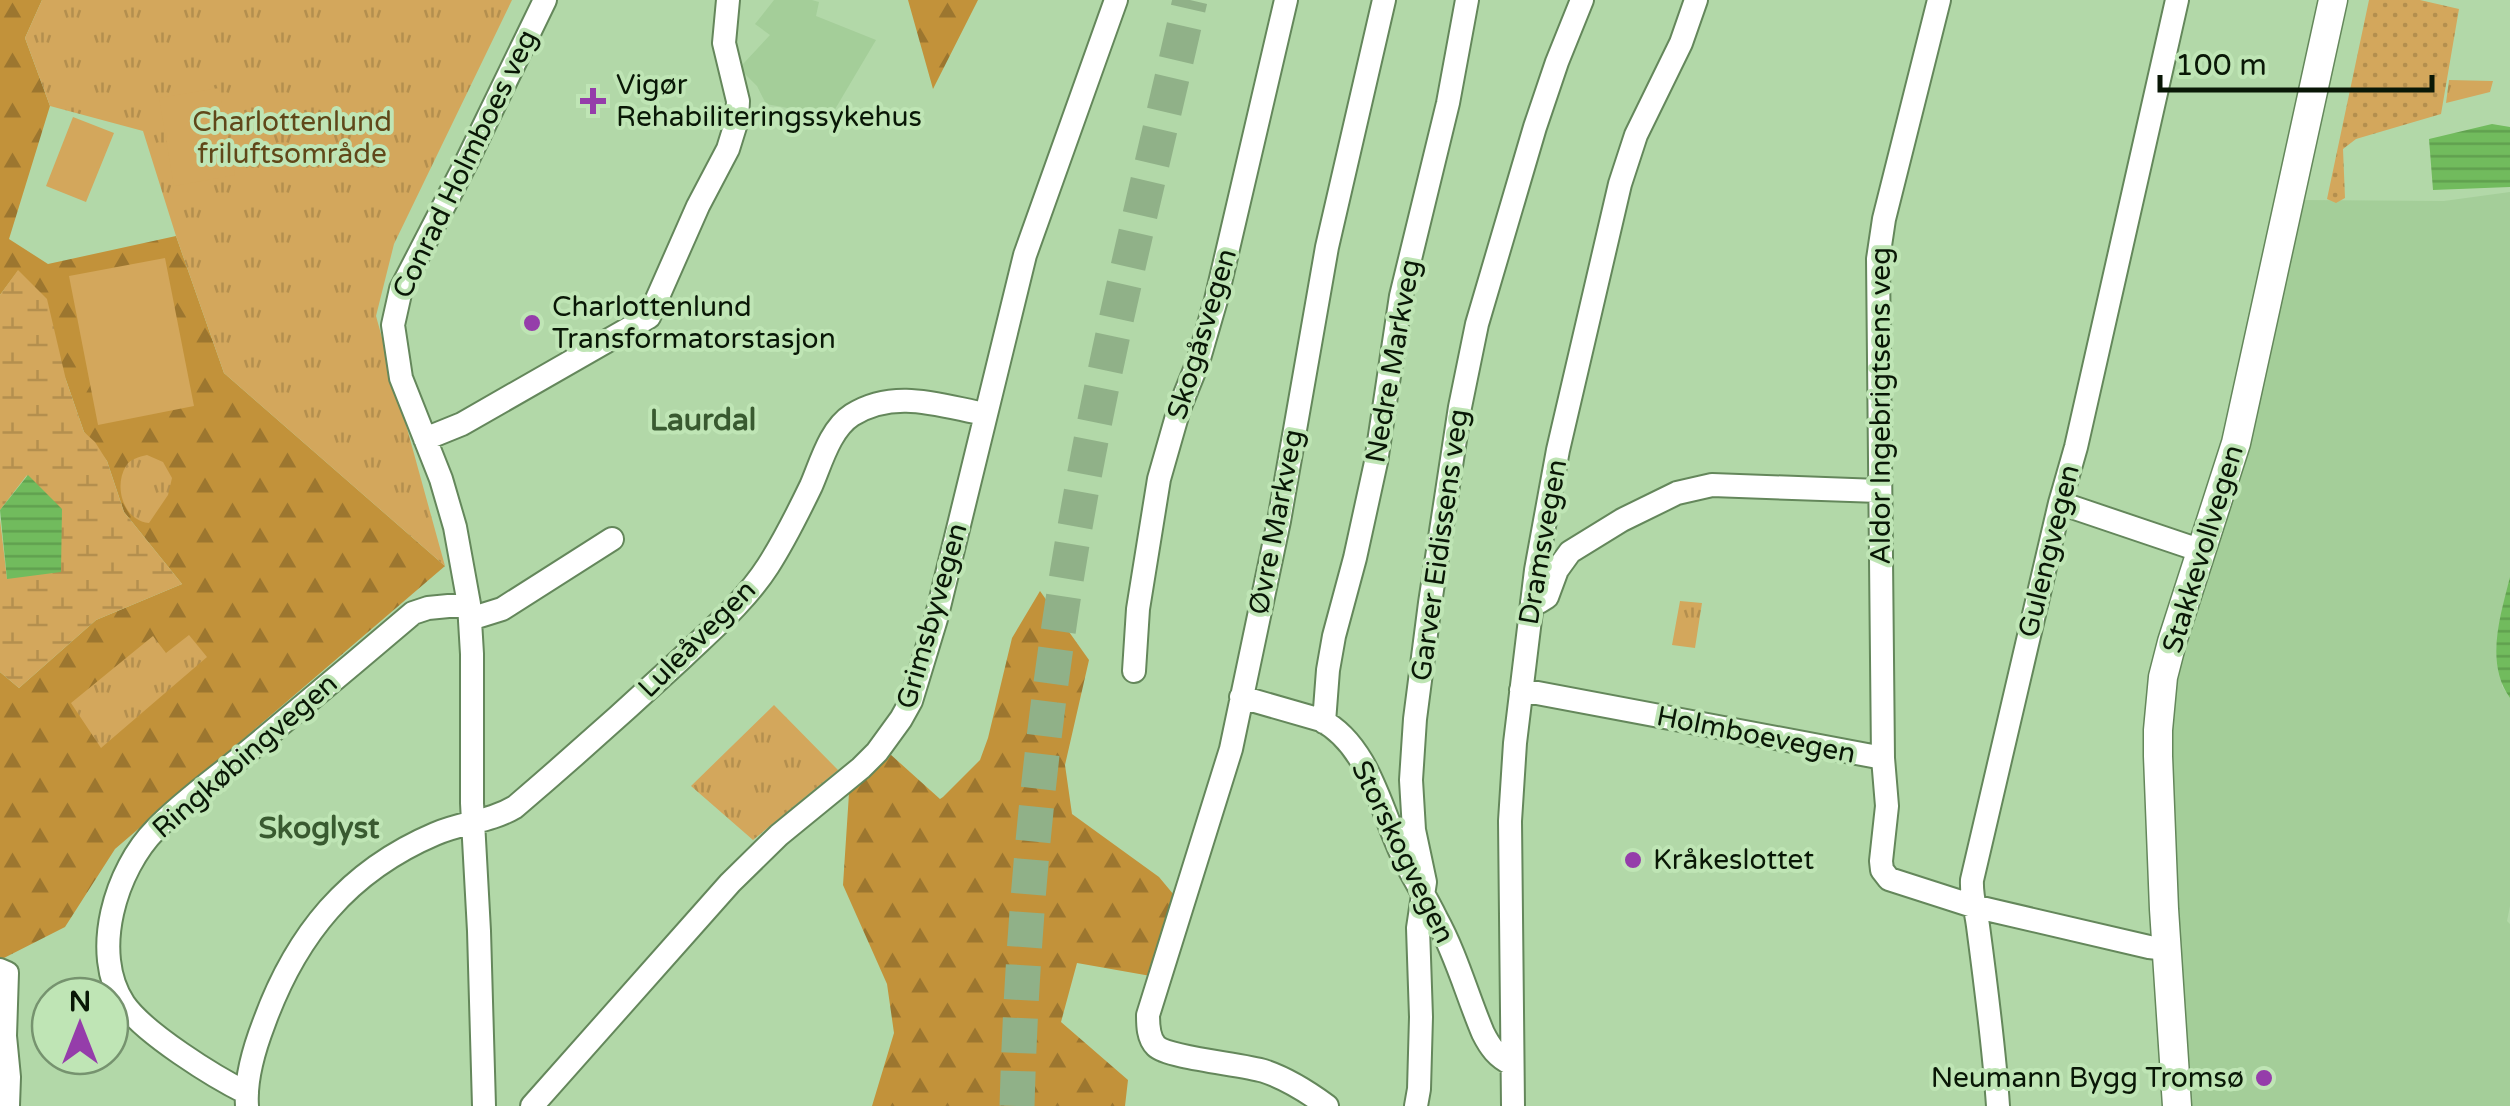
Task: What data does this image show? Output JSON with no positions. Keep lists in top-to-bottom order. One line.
{"streets":{"street":["Conrad Holmboes veg","Skogåsvegen","Nedre Markveg","Aldor Ingebrigtsens veg","Øvre Markveg","Dramsvegen","Garver Eidissens veg","Stakkevollvegen","Gulengvegen","Grimsbyvegen","Luleåvegen","Holmboevegen","Ringkøbingvegen","Storskogvegen"]},"crossings":[["Conrad Holmboes veg","Luleåvegen"],["Conrad Holmboes veg","Ringkøbingvegen"],["Nedre Markveg","Storskogvegen"],["Aldor Ingebrigtsens veg","Holmboevegen"],["Øvre Markveg","Storskogvegen"],["Dramsvegen","Holmboevegen"],["Dramsvegen","Storskogvegen"],["Garver Eidissens veg","Storskogvegen"],["Stakkevollvegen","Holmboevegen"],["Gulengvegen","Holmboevegen"],["Grimsbyvegen","Luleåvegen"],["Luleåvegen","Ringkøbingvegen"]],"districts":["Laurdal","Skoglyst"],"parks":["Charlottenlund friluftsområde"],"places":{"health":["Vigør Rehabiliteringssykehus"],"other":["Charlottenlund Transformatorstasjon","Kråkeslottet","Neumann Bygg Tromsø"]},"scale_bar":"100 m","north":"top"}
